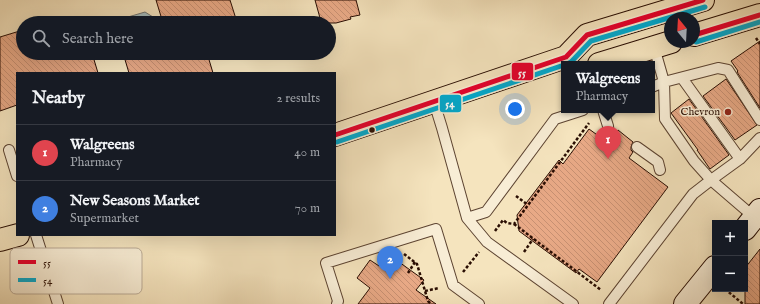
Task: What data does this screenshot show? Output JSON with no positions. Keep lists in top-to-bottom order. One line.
{"places":["Chevron"],"lines":["transit line 55","transit line 54"],"legend":["55","54"],"north":"top","page":{"search":"Search here","popup":["Walgreens","Pharmacy"],"heading":["Nearby","2 results"],"list":[{"mark":"1","name":"Walgreens","note":"Pharmacy","value":"40 m"},{"mark":"2","name":"New Seasons Market","note":"Supermarket","value":"70 m"}],"pins":["1","2"],"map_buttons":["+","−"]}}
